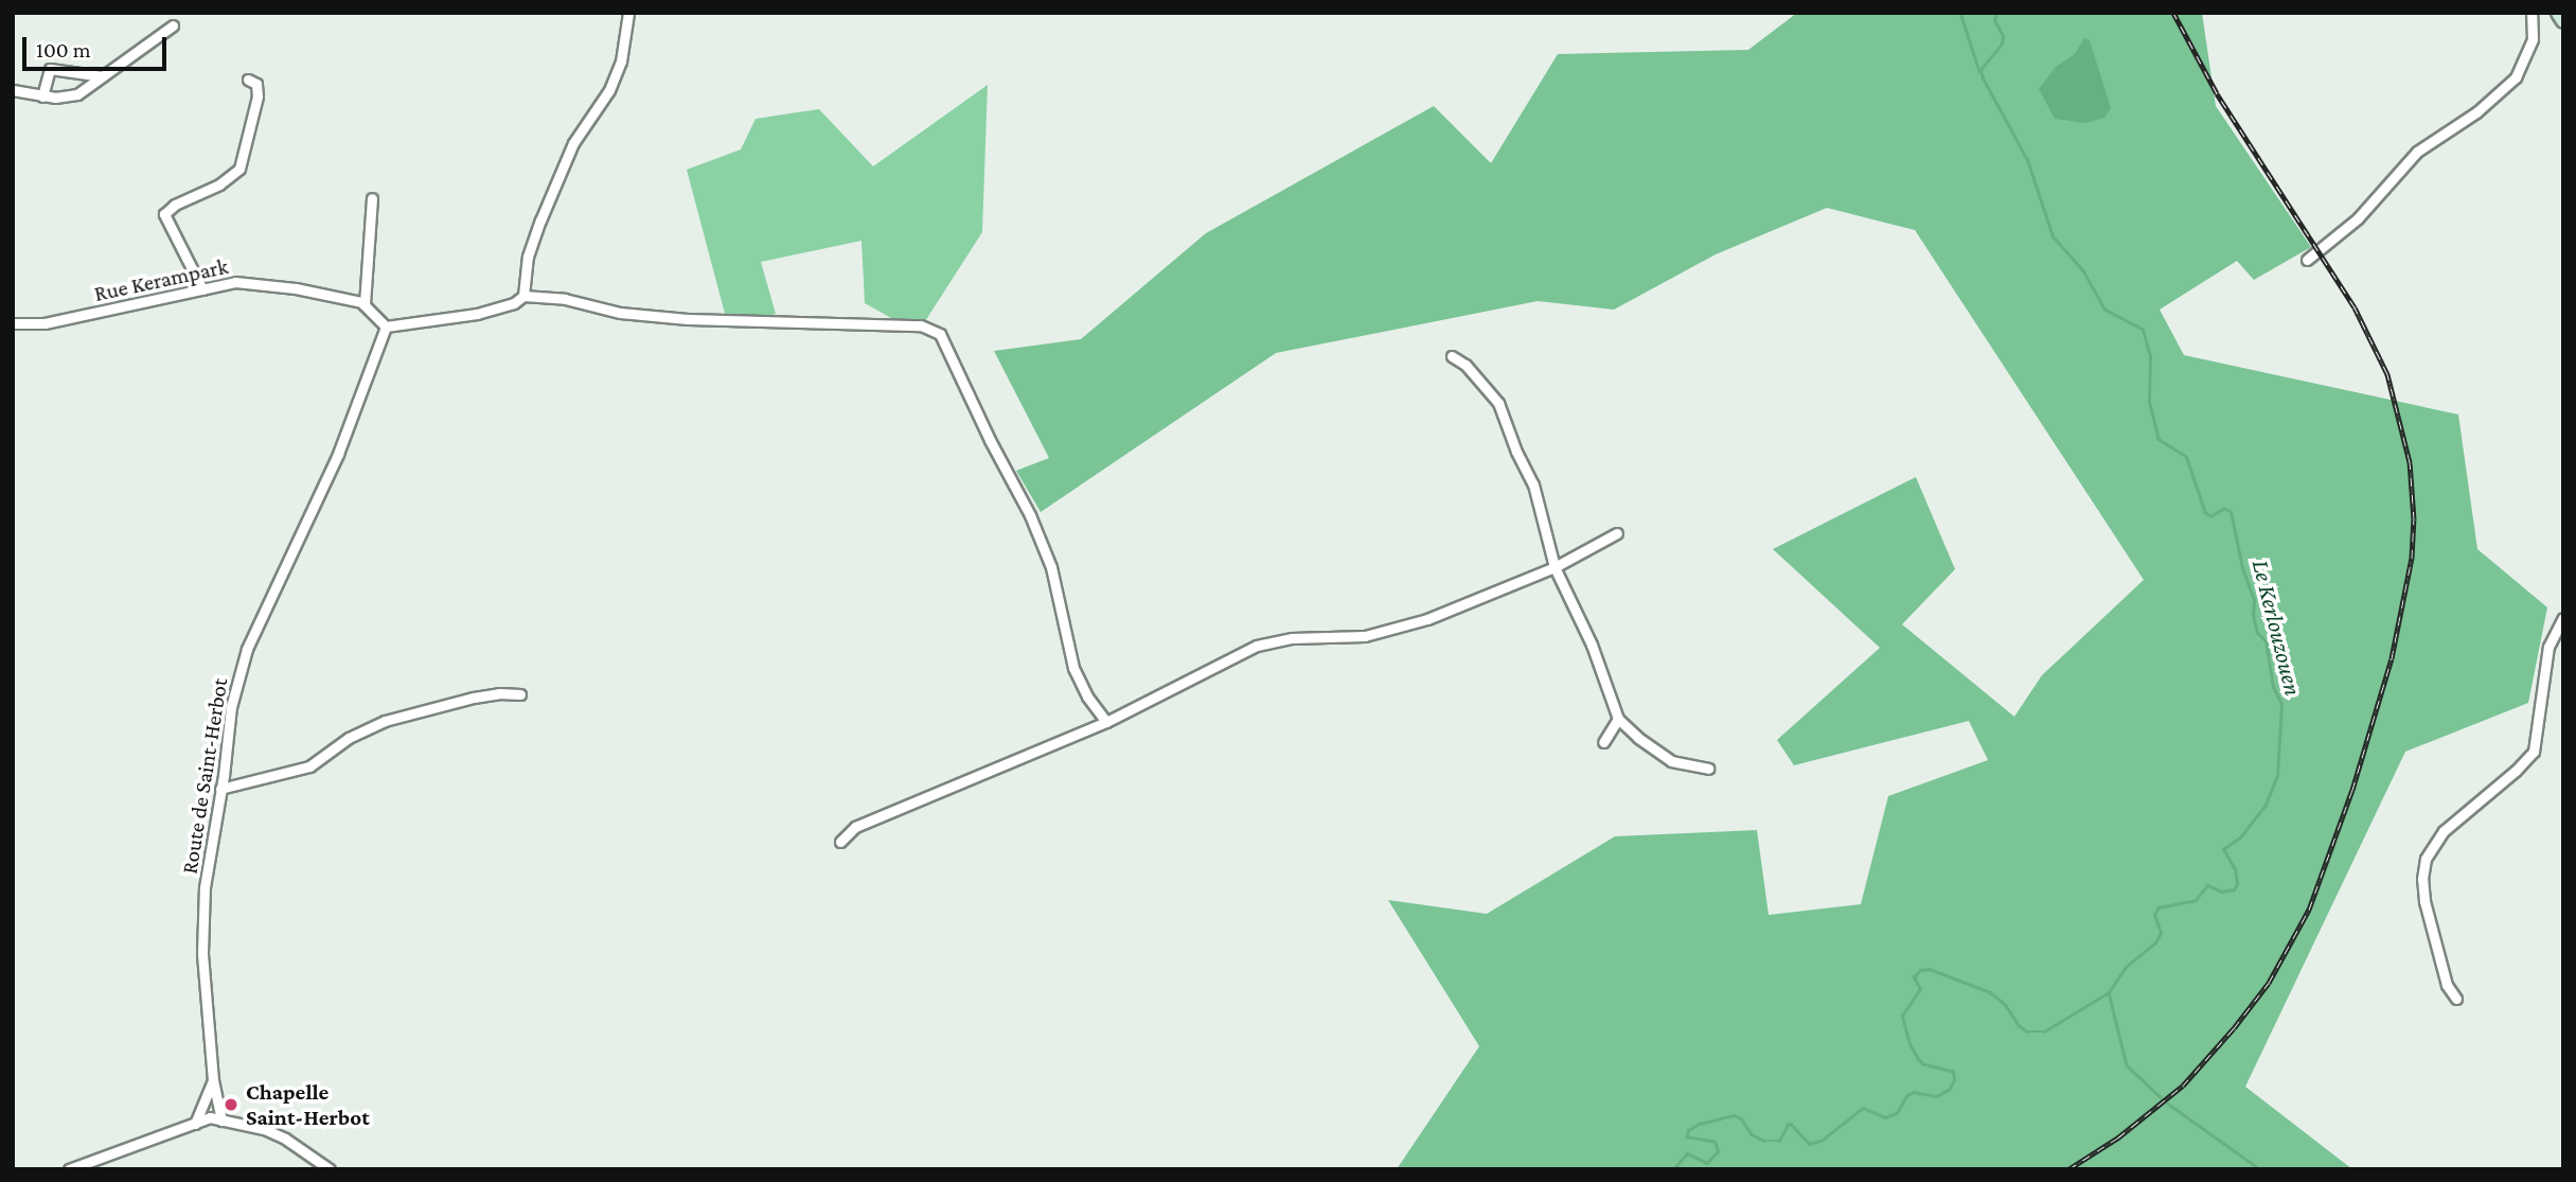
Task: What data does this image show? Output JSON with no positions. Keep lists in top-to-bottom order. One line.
{"streets":{"street":["Rue Kerampark","Route de Saint-Herbot"]},"water":["Le Kerlouzouen"],"places":["Chapelle Saint-Herbot"],"scale_bar":"100 m"}
